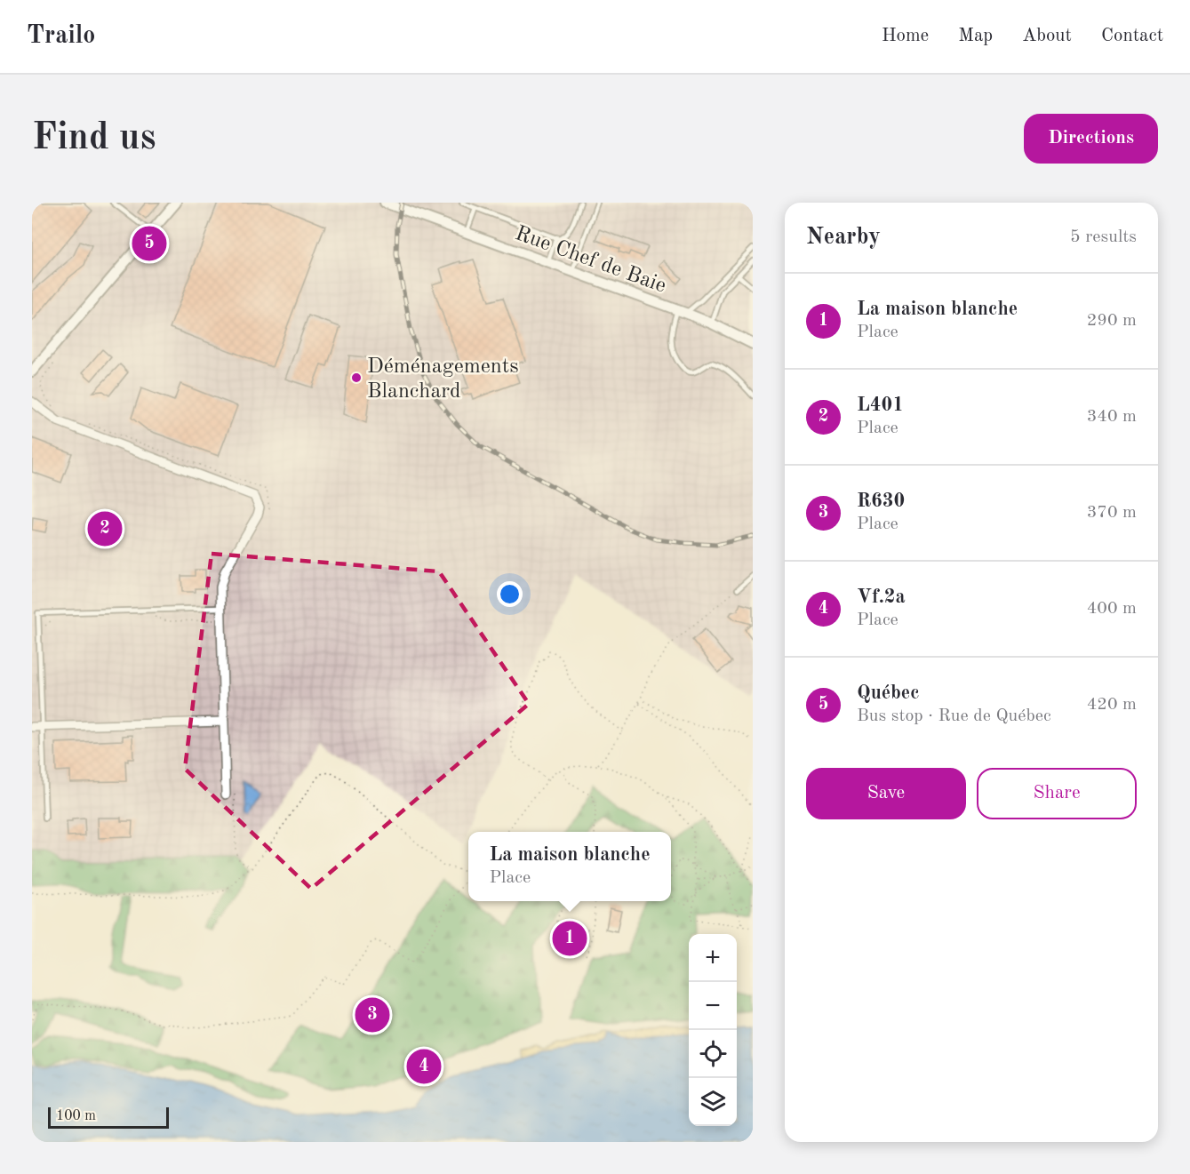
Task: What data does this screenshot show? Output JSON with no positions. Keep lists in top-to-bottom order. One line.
{"streets":{"street":["Rue Chef de Baie"]},"places":["Déménagements Blanchard"],"scale_bar":"100 m","page":{"header":"Trailo","nav":["Home","Map","About","Contact"],"buttons":["Directions",["Save","Share"]],"title":"Find us","heading":["Nearby","5 results"],"pins":["5","2","1","3","4"],"list":[{"mark":"1","name":"La maison blanche","note":"Place","value":"290 m"},{"mark":"2","name":"L401","note":"Place","value":"340 m"},{"mark":"3","name":"R630","note":"Place","value":"370 m"},{"mark":"4","name":"Vf.2a","note":"Place","value":"400 m"},{"mark":"5","name":"Québec","note":"Bus stop · Rue de Québec","value":"420 m"}],"popup":["La maison blanche","Place"],"map_buttons":["+","−"],"scale":"100 m"}}
